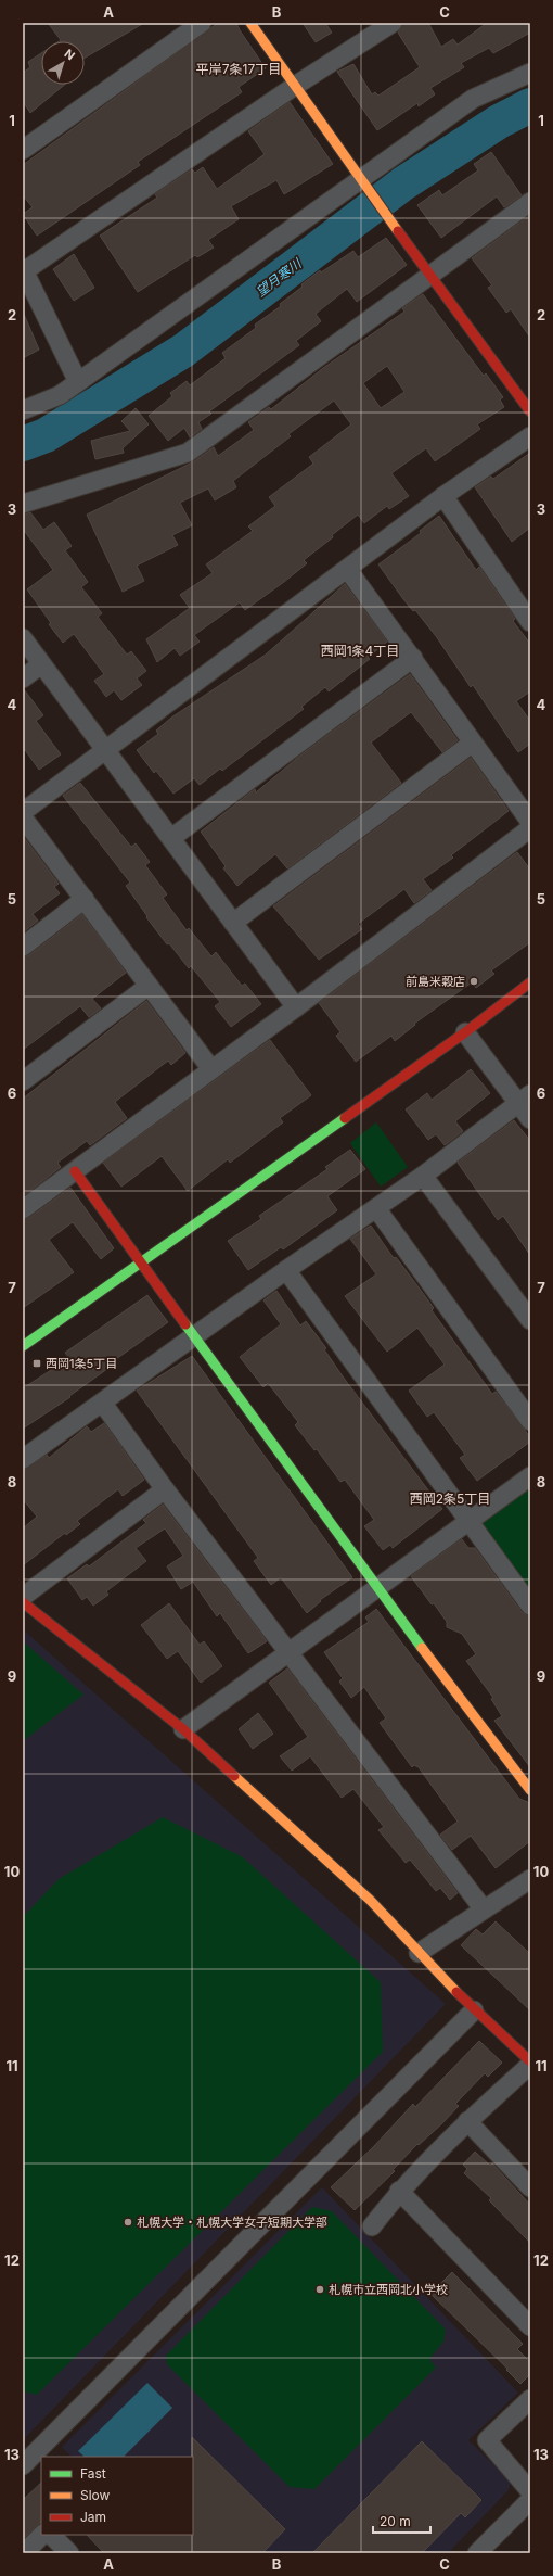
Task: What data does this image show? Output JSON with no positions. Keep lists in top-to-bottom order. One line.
{"districts":["平岸7条17丁目","西岡1条4丁目","西岡2条5丁目"],"water":["望月寒川"],"places":{"other":["前島米穀店","札幌大学・札幌大学女子短期大学部","札幌市立西岡北小学校"],"transit":["西岡1条5丁目"]},"legend":["Fast","Slow","Jam"],"scale_bar":"20 m","north":"top right","grid":{"columns":["A","B","C"],"rows":["1","2","3","4","5","6","7","8","9","10","11","12","13"]}}
